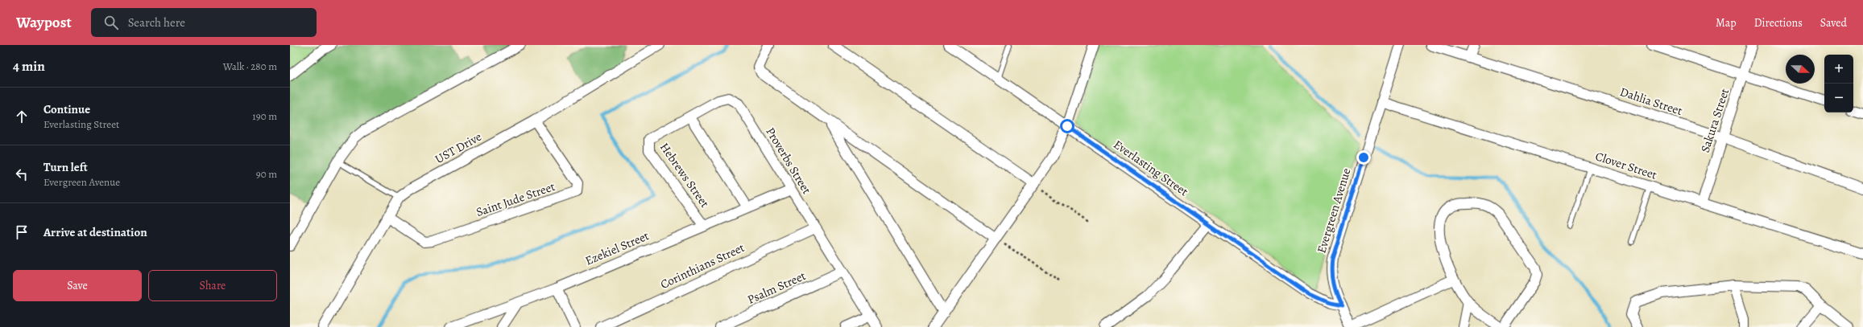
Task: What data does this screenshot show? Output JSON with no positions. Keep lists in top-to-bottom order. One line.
{"streets":{"street":["Dahlia Street","Sakura Street","UST Drive","Proverbs Street","Clover Street","Everlasting Street","Hebrews Street","Saint Jude Street","Evergreen Avenue","Ezekiel Street","Corinthians Street","Psalm Street"]},"crossings":[["Dahlia Street","Sakura Street"],["Sakura Street","Clover Street"],["UST Drive","Saint Jude Street"],["Proverbs Street","Hebrews Street"],["Proverbs Street","Ezekiel Street"],["Proverbs Street","Corinthians Street"],["Proverbs Street","Psalm Street"],["Clover Street","Evergreen Avenue"],["Everlasting Street","Evergreen Avenue"],["Hebrews Street","Ezekiel Street"]],"north":"right","page":{"header":"Waypost","search":"Search here","nav":["Map","Directions","Saved"],"heading":["4 min","Walk · 280 m"],"map_buttons":["+","−"],"list":[["Continue","Everlasting Street","190 m"],["Turn left","Evergreen Avenue","90 m"],"Arrive at destination"],"buttons":["Save","Share"]}}
